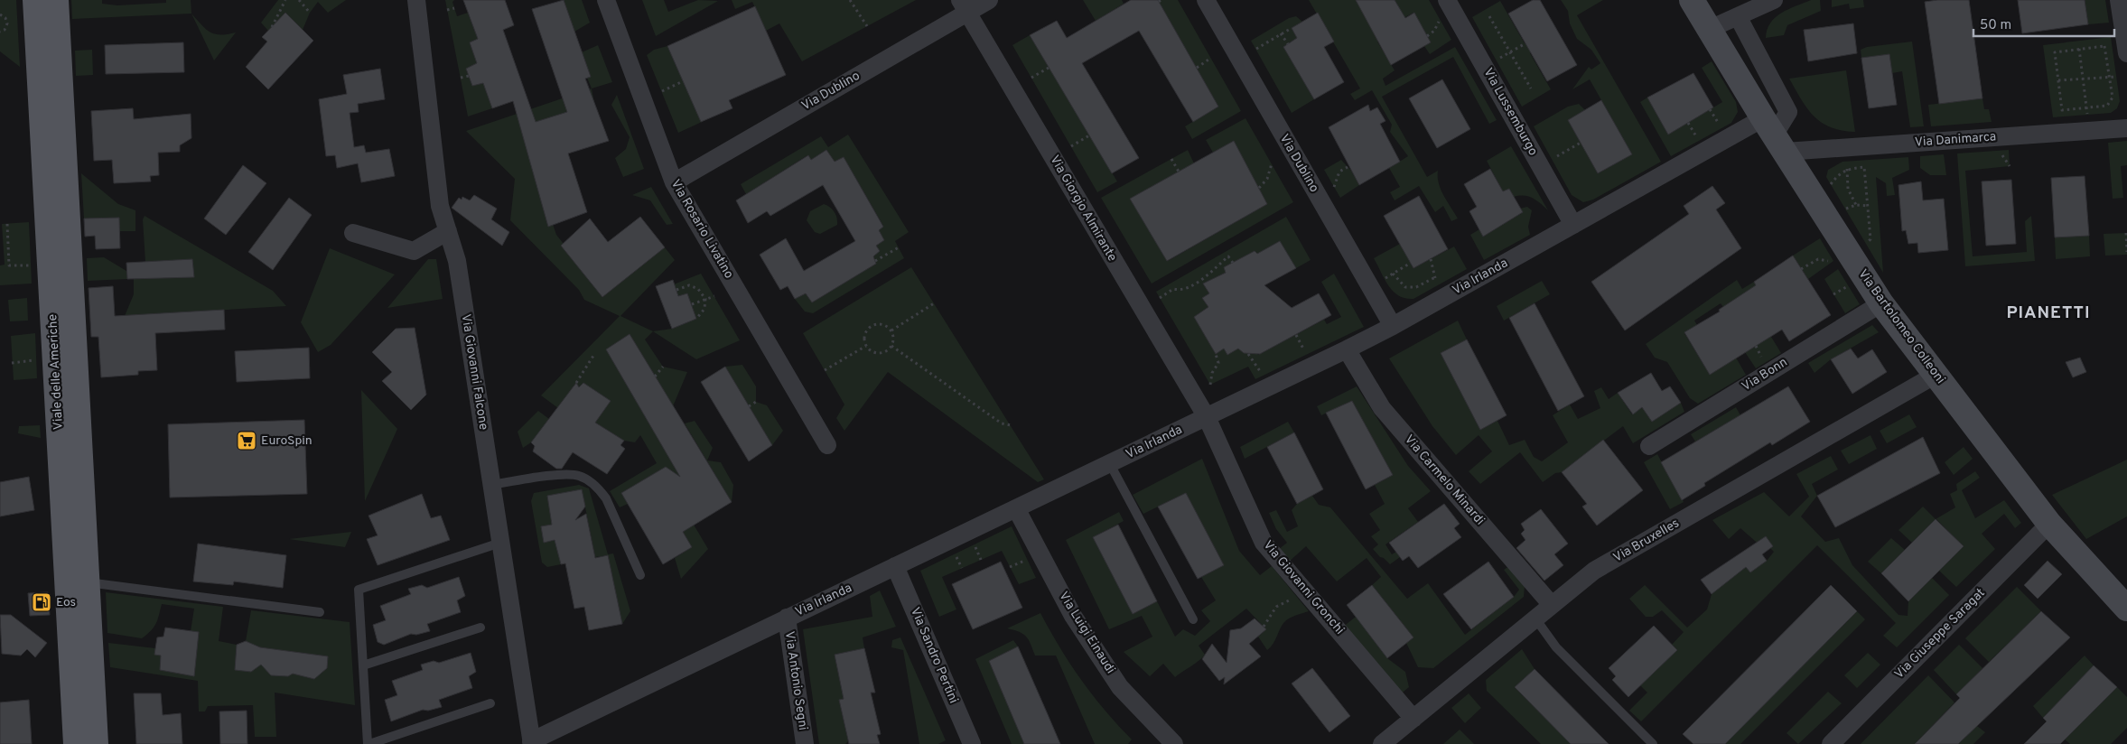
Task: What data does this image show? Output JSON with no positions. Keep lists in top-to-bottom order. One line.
{"streets":{"main road":["Via Bartolomeo Colleoni","Viale delle Americhe"],"street":["Via Dublino","Via Lussemburgo","Via Danimarca","Via Giorgio Almirante","Via Rosario Livatino","Via Irlanda","Via Giovanni Falcone","Via Bonn","Via Carmelo Minardi","Via Bruxelles","Via Giovanni Gronchi","Via Luigi Einaudi","Via Giuseppe Saragat","Via Sandro Pertini","Via Antonio Segni"]},"crossings":[["Via Dublino","Via Giorgio Almirante"],["Via Dublino","Via Rosario Livatino"],["Via Dublino","Via Irlanda"],["Via Lussemburgo","Via Irlanda"],["Via Danimarca","Via Irlanda"],["Via Danimarca","Via Bartolomeo Colleoni"],["Via Giorgio Almirante","Via Irlanda"],["Via Giorgio Almirante","Via Giovanni Gronchi"],["Via Irlanda","Via Bartolomeo Colleoni"],["Via Irlanda","Via Giovanni Falcone"],["Via Irlanda","Via Carmelo Minardi"],["Via Irlanda","Via Giovanni Gronchi"],["Via Irlanda","Via Luigi Einaudi"],["Via Irlanda","Via Sandro Pertini"],["Via Irlanda","Via Antonio Segni"],["Via Bartolomeo Colleoni","Via Bonn"],["Via Bartolomeo Colleoni","Via Bruxelles"],["Via Bartolomeo Colleoni","Via Giuseppe Saragat"],["Via Carmelo Minardi","Via Bruxelles"],["Via Bruxelles","Via Giovanni Gronchi"]],"districts":["PIANETTI"],"places":{"supermarket":["EuroSpin"],"fuel station":["Eos"]},"scale_bar":"50 m"}
